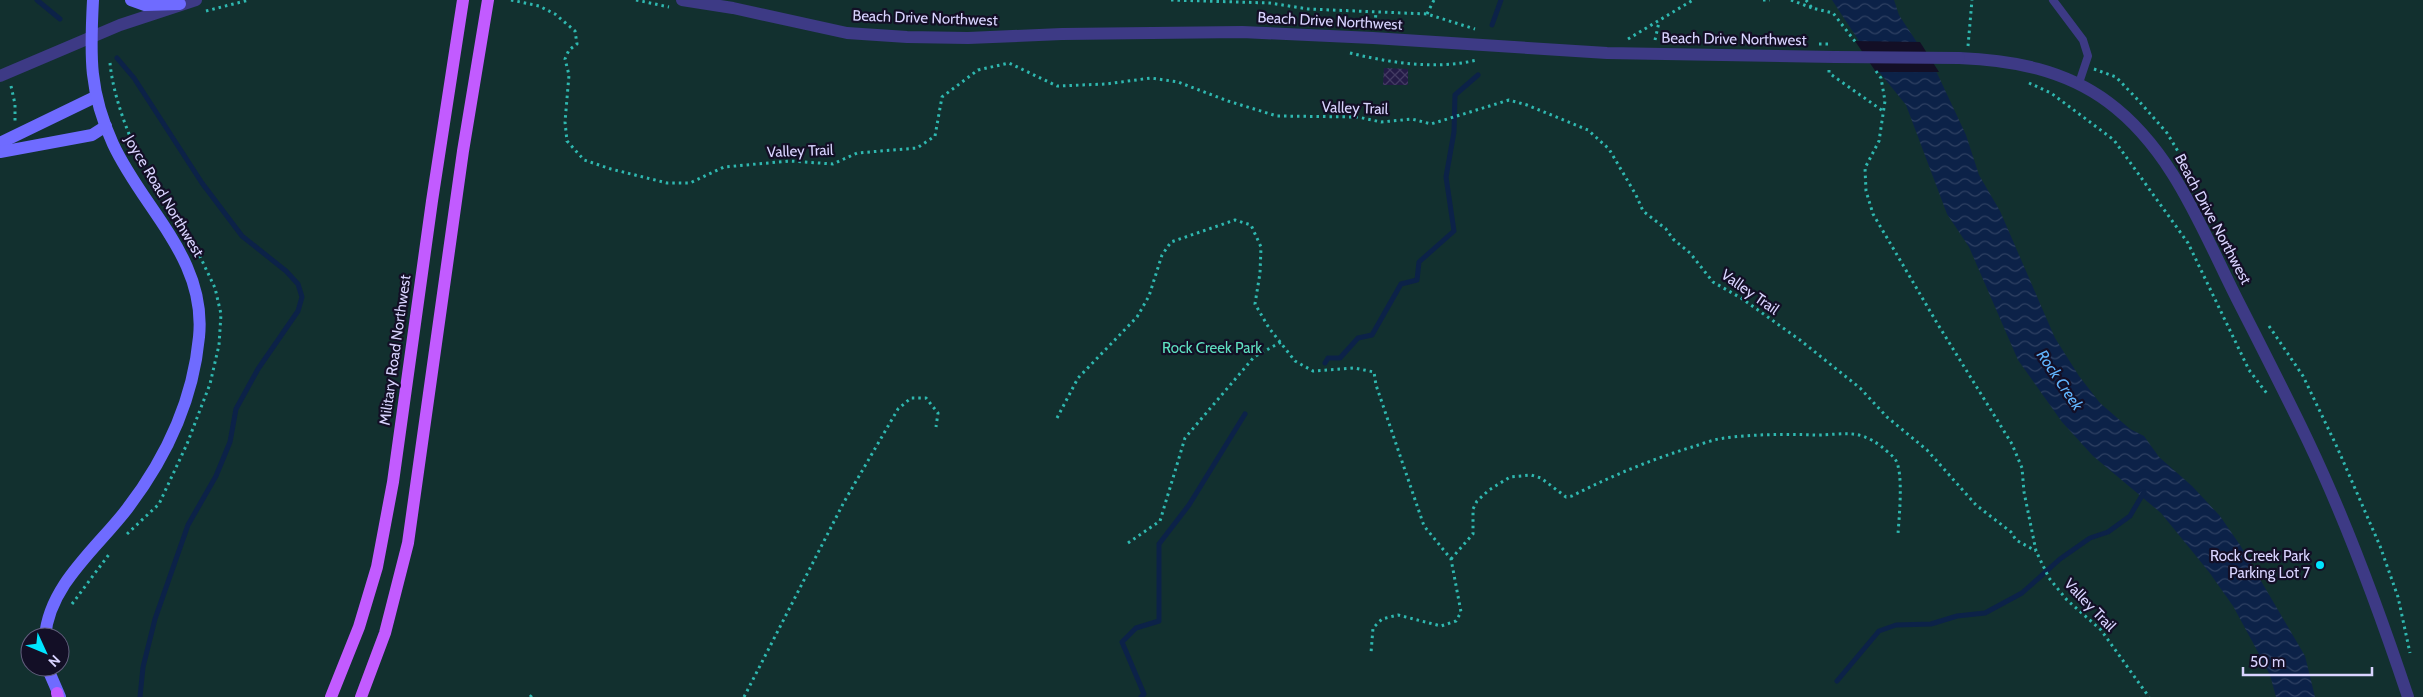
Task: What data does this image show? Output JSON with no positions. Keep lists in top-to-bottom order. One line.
{"streets":{"main road":["Military Road Northwest"],"street":["Beach Drive Northwest","Joyce Road Northwest"],"path":["Valley Trail"]},"water":["Rock Creek"],"parks":["Rock Creek Park"],"places":["Rock Creek Park Parking Lot 7"],"scale_bar":"50 m","north":"bottom right"}
